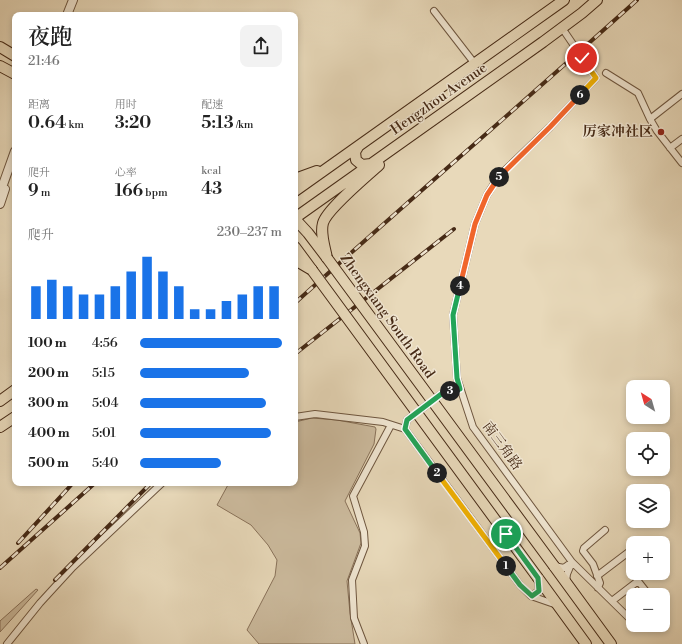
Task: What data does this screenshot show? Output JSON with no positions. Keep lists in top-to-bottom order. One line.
{"streets":{"main road":["Hengzhou Avenue","Zhengxiang South Road"],"street":["南三角路"]},"crossings":[["Hengzhou Avenue","南三角路"]],"places":["厉家冲社区"],"north":"top left","page":{"heading":["夜跑","21:46"],"stats":[["距离","0.64 km"],["用时","3:20"],["配速","5:13 /km"],["爬升","9 m"],["心率","166 bpm"],["kcal","43"]],"pins":["6","5","4","3","2","1"],"chart":["爬升","230–237 m"],"list":[{"name":"100 m","note":"4:56"},{"name":"200 m","note":"5:15"},{"name":"300 m","note":"5:04"},{"name":"400 m","note":"5:01"},{"name":"500 m","note":"5:40"}],"map_buttons":["+","−"]}}
